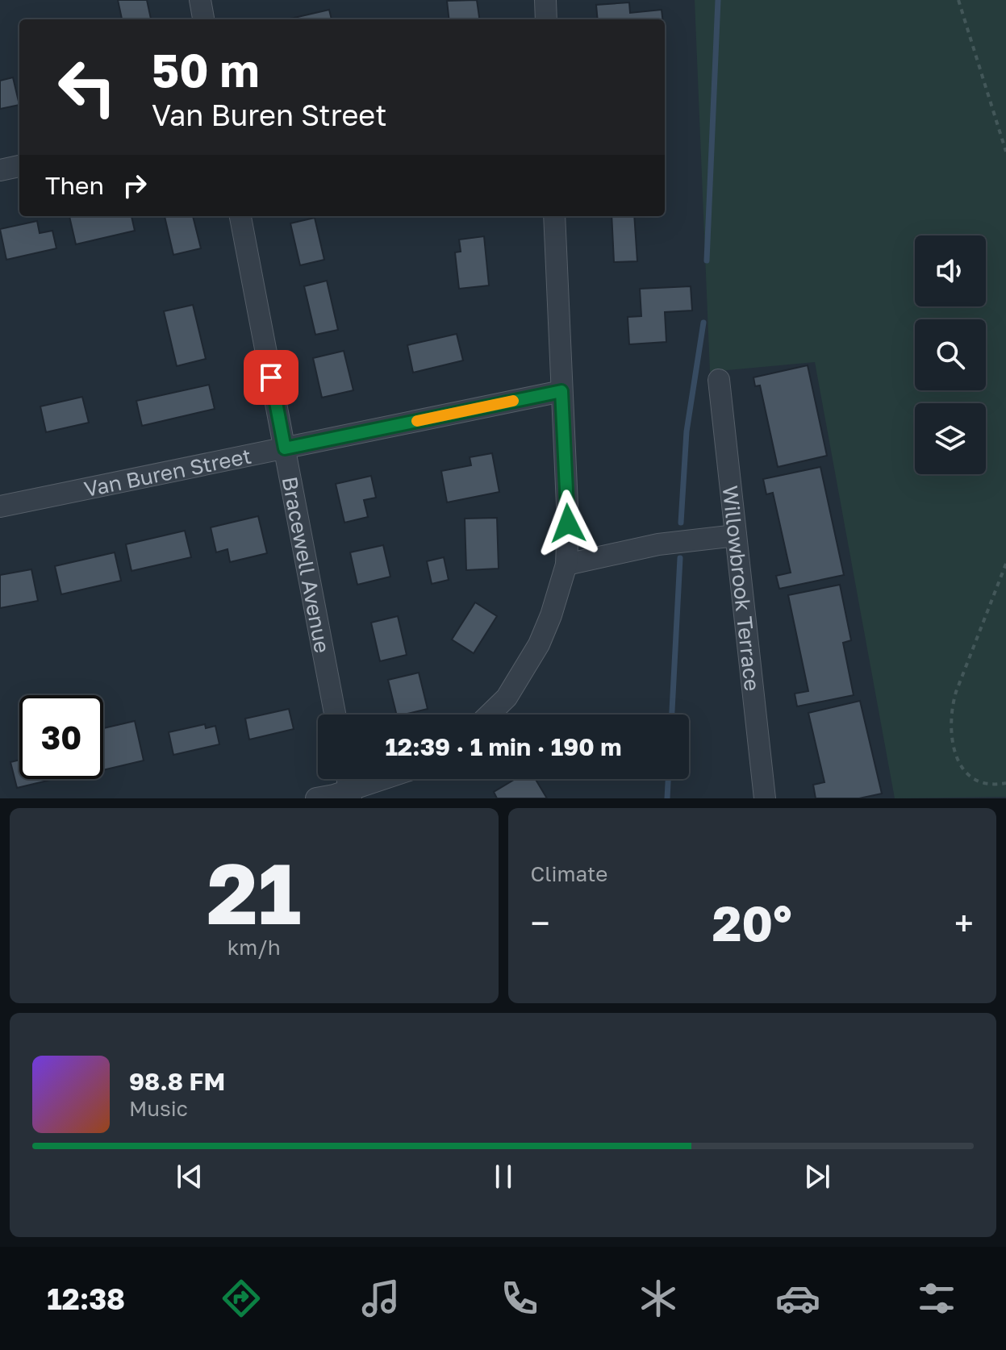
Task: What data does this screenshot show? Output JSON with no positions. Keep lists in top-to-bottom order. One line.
{"streets":{"street":["Van Buren Street","Bracewell Avenue","Willowbrook Terrace"]},"crossings":[["Van Buren Street","Bracewell Avenue"]],"page":{"turn":["50 m","Van Buren Street"],"then":"Then","limit":"30","trip":"12:39 · 1 min · 190 m","tile":[["21","km/h"],"Climate"],"heat":["−","20°","+"],"song":["98.8 FM","Music"],"tabs":"12:38"}}
